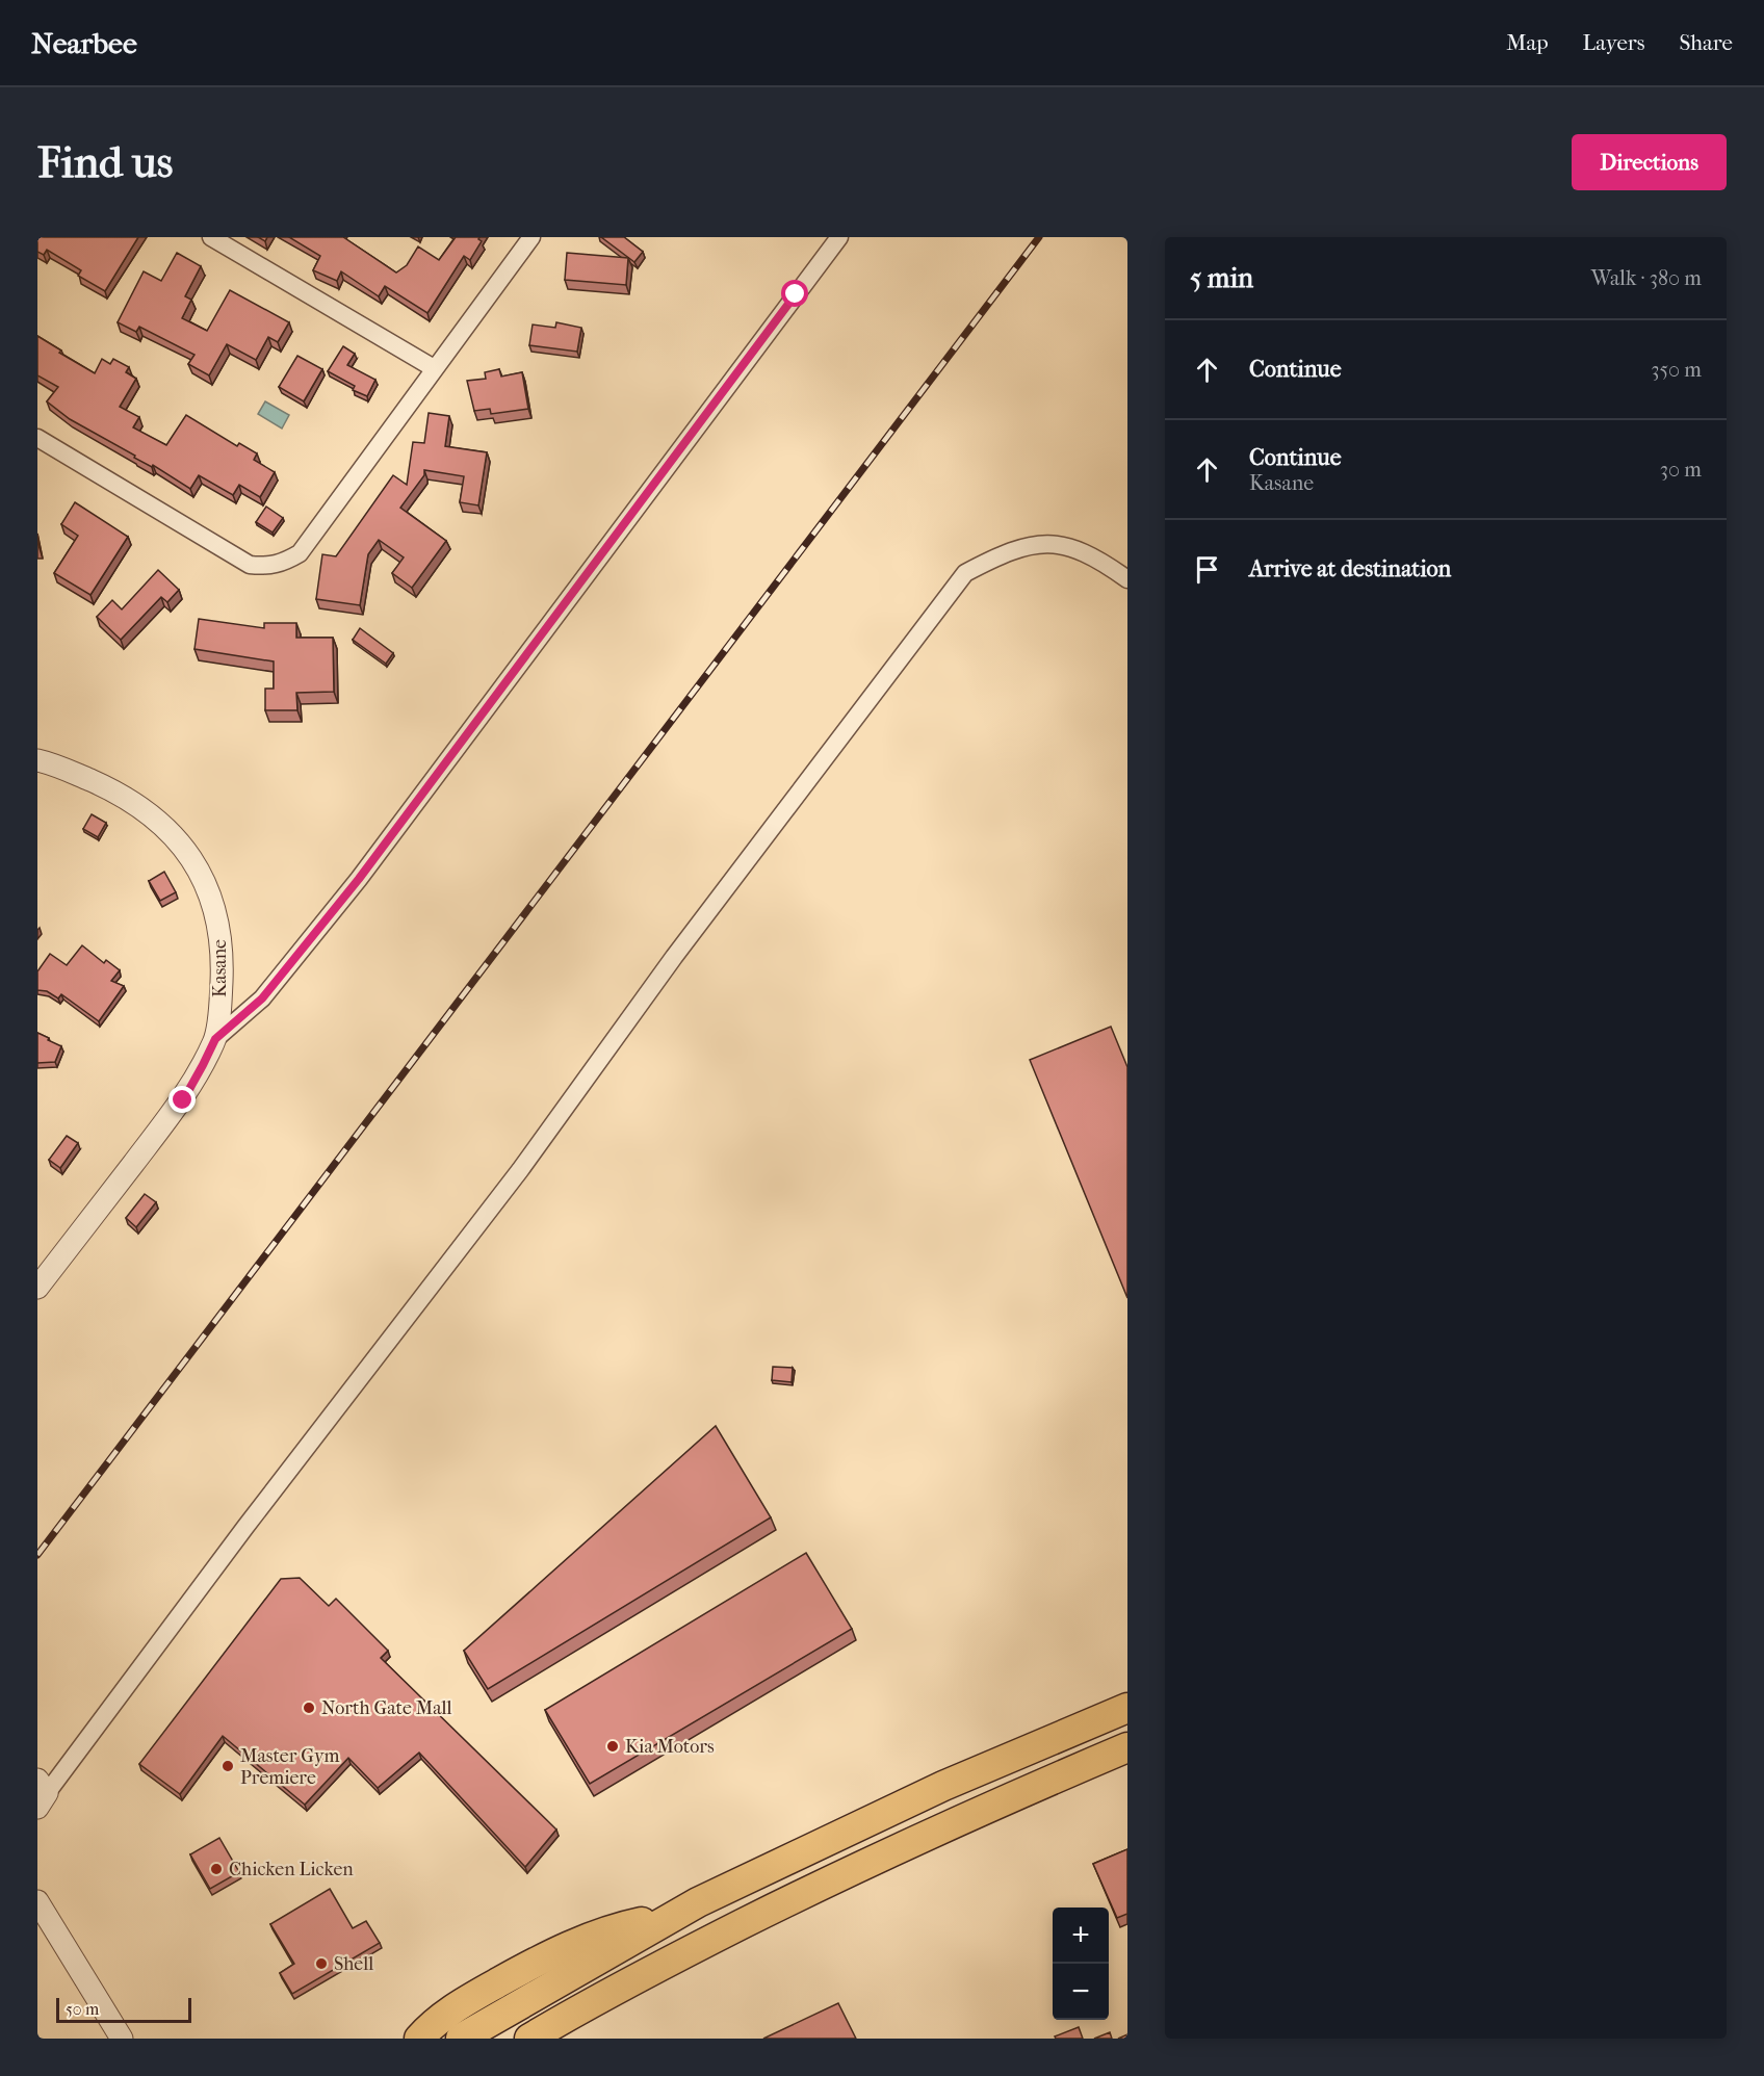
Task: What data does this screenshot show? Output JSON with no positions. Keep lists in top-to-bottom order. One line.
{"streets":{"street":["Kasane"]},"places":["North Gate Mall","Kia Motors","Master Gym Premiere","Chicken Licken","Shell"],"scale_bar":"50 m","page":{"header":"Nearbee","nav":["Map","Layers","Share"],"buttons":"Directions","title":"Find us","heading":["5 min","Walk · 380 m"],"list":[["Continue","350 m"],["Continue","Kasane","30 m"],"Arrive at destination"],"map_buttons":["+","−"],"scale":"50 m"}}
